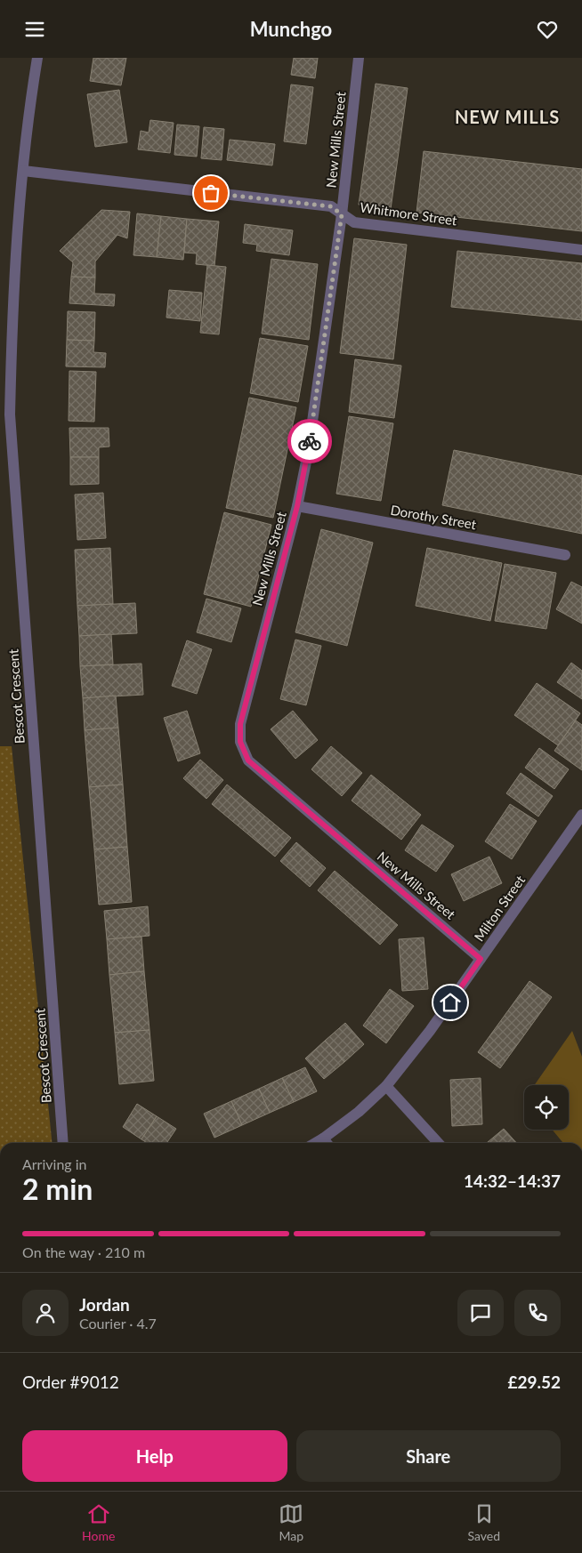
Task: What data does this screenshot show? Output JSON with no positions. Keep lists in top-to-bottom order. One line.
{"streets":{"street":["New Mills Street","Whitmore Street","Dorothy Street","Bescot Crescent","Milton Street"]},"crossings":[["New Mills Street","Whitmore Street"],["New Mills Street","Dorothy Street"],["New Mills Street","Milton Street"],["Whitmore Street","Bescot Crescent"]],"districts":["NEW MILLS"],"page":{"header":"Munchgo","heading":["2 min","Arriving in","14:32–14:37"],"panel":["Jordan","Courier · 4.7","Order #9012","£29.52"],"bar":"On the way · 210 m","buttons":["Help","Share"],"tabs":["Home","Map","Saved"]}}
